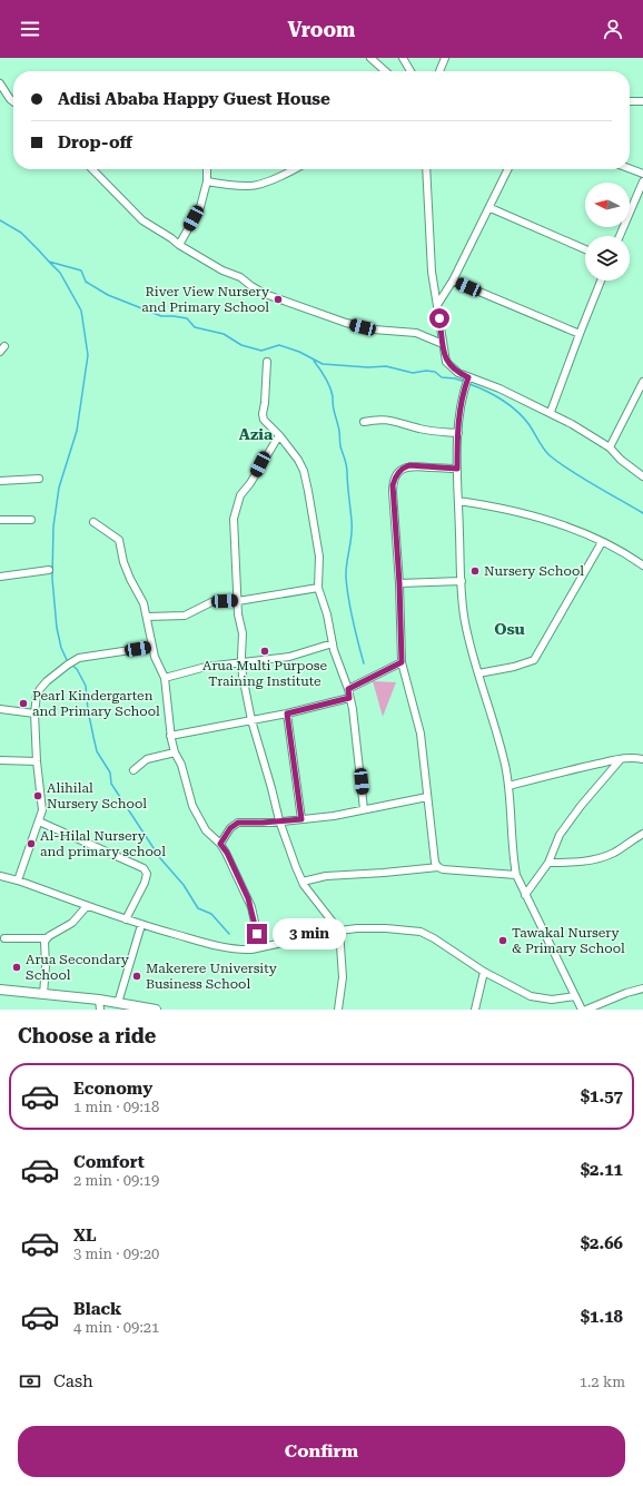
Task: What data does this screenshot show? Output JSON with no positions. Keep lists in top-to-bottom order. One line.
{"districts":["Azia","Osu"],"places":["River View Nursery and Primary School","Nursery School","Arua Multi Purpose Training Institute","Pearl Kindergarten and Primary School","Alihilal Nursery School","Al-Hilal Nursery and primary school","Tawakal Nursery & Primary School","Arua Secondary School","Makerere University Business School"],"north":"left","page":{"header":"Vroom","banner":["Adisi Ababa Happy Guest House","Drop-off"],"bubble":"3 min","heading":"Choose a ride","list":[{"name":"Economy","note":"1 min · 09:18","value":"$1.57"},{"name":"Comfort","note":"2 min · 09:19","value":"$2.11"},{"name":"XL","note":"3 min · 09:20","value":"$2.66"},{"name":"Black","note":"4 min · 09:21","value":"$1.18"}],"pay":["Cash","1.2 km"],"buttons":"Confirm"}}
